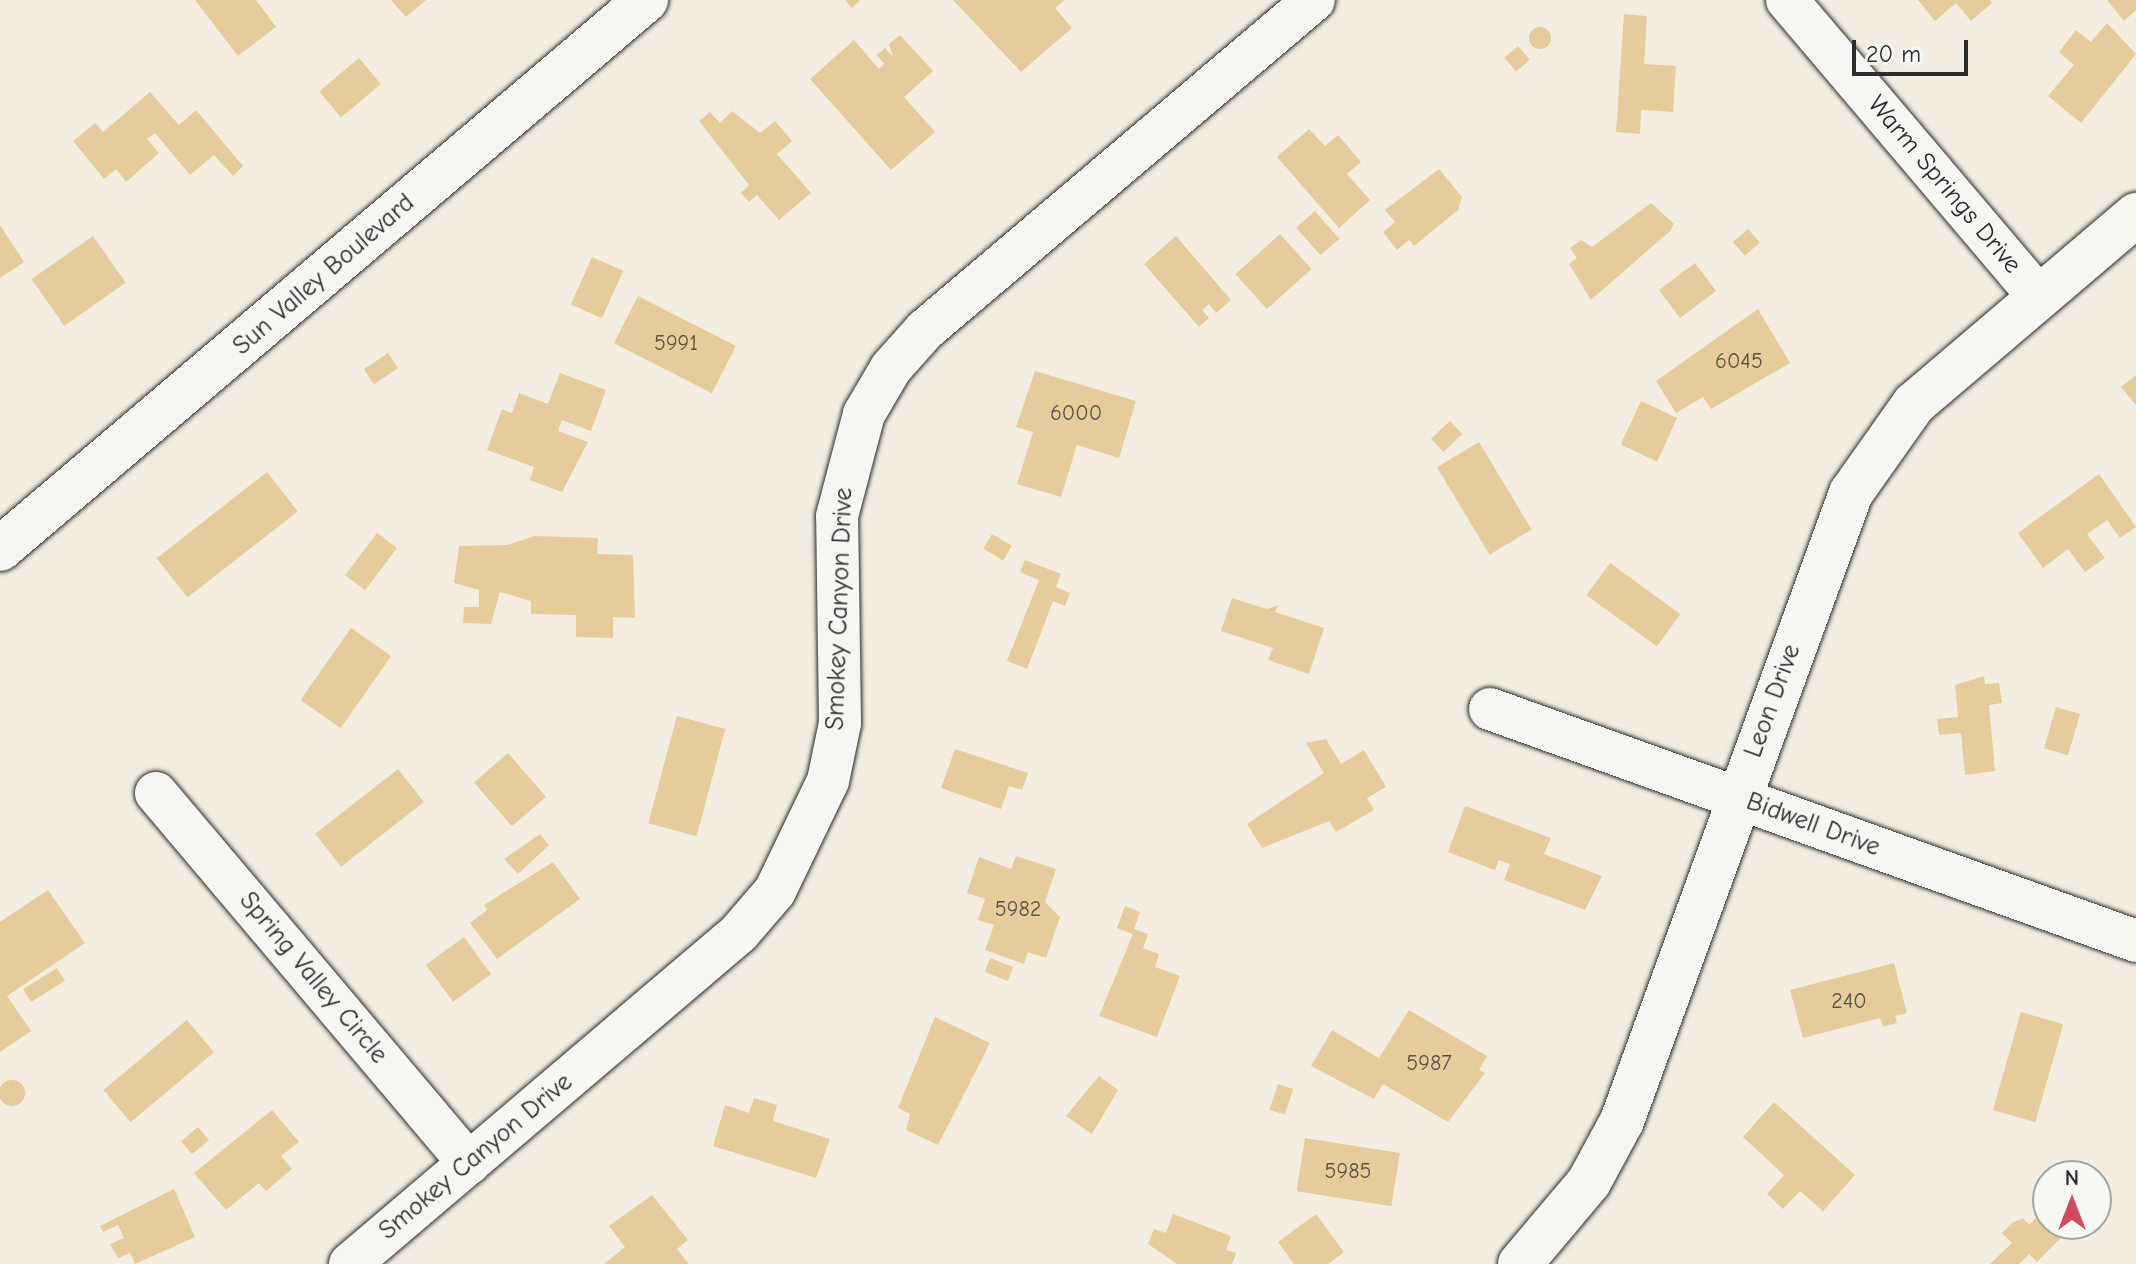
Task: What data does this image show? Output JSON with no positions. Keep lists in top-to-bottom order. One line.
{"streets":{"street":["Warm Springs Drive","Sun Valley Boulevard","Smokey Canyon Drive","Leon Drive","Bidwell Drive","Spring Valley Circle"]},"crossings":[["Warm Springs Drive","Leon Drive"],["Smokey Canyon Drive","Spring Valley Circle"],["Leon Drive","Bidwell Drive"]],"house_numbers":["5991","6045","6000","5982","240","5987","5985"],"scale_bar":"20 m","north":"top"}
